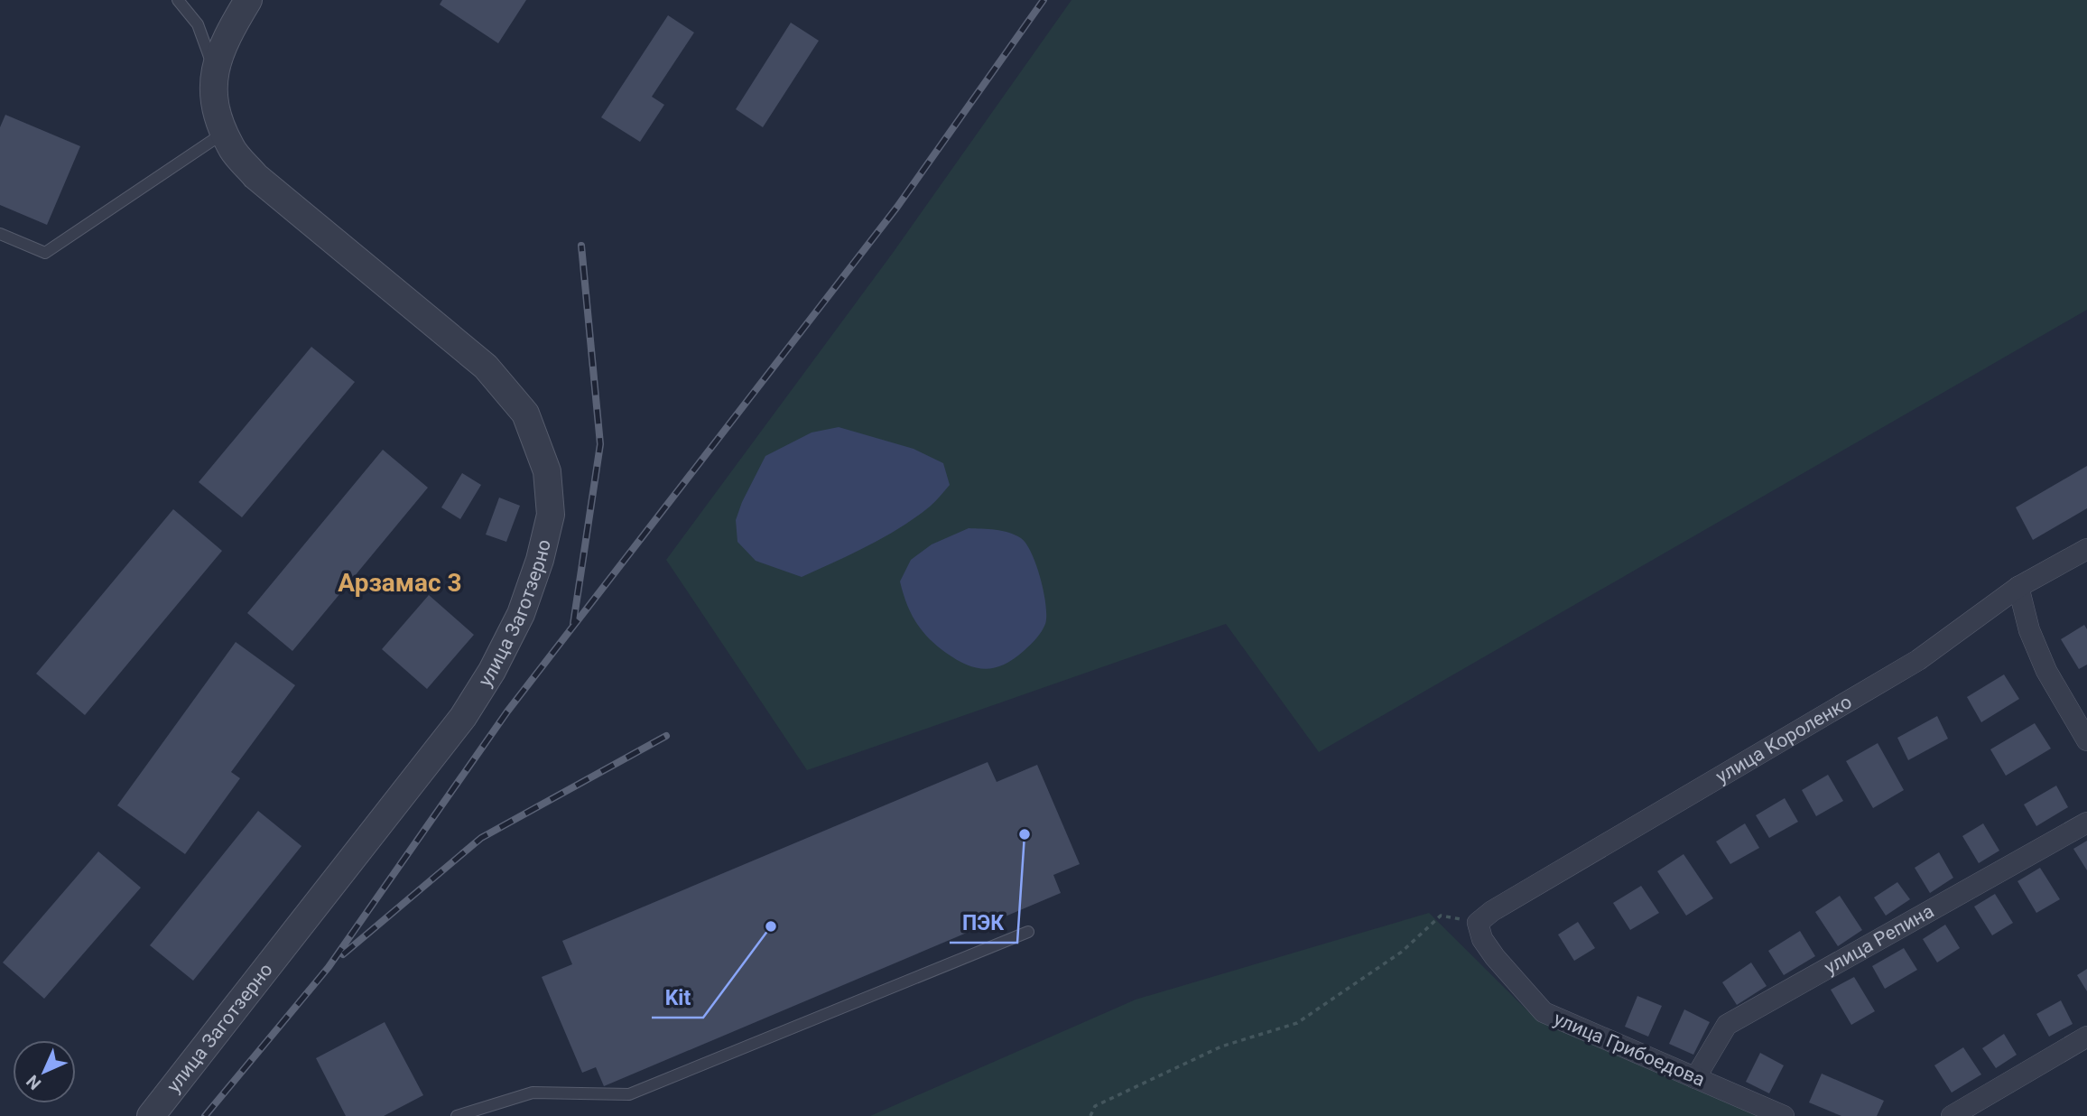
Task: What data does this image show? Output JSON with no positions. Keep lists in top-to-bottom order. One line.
{"streets":{"street":["улица Заготзерно","улица Короленко","улица Репина","улица Грибоедова"]},"crossings":[["улица Короленко","улица Грибоедова"],["улица Репина","улица Грибоедова"]],"districts":["Арзамас 3"],"places":["ПЭК","Kit"],"north":"bottom left"}
